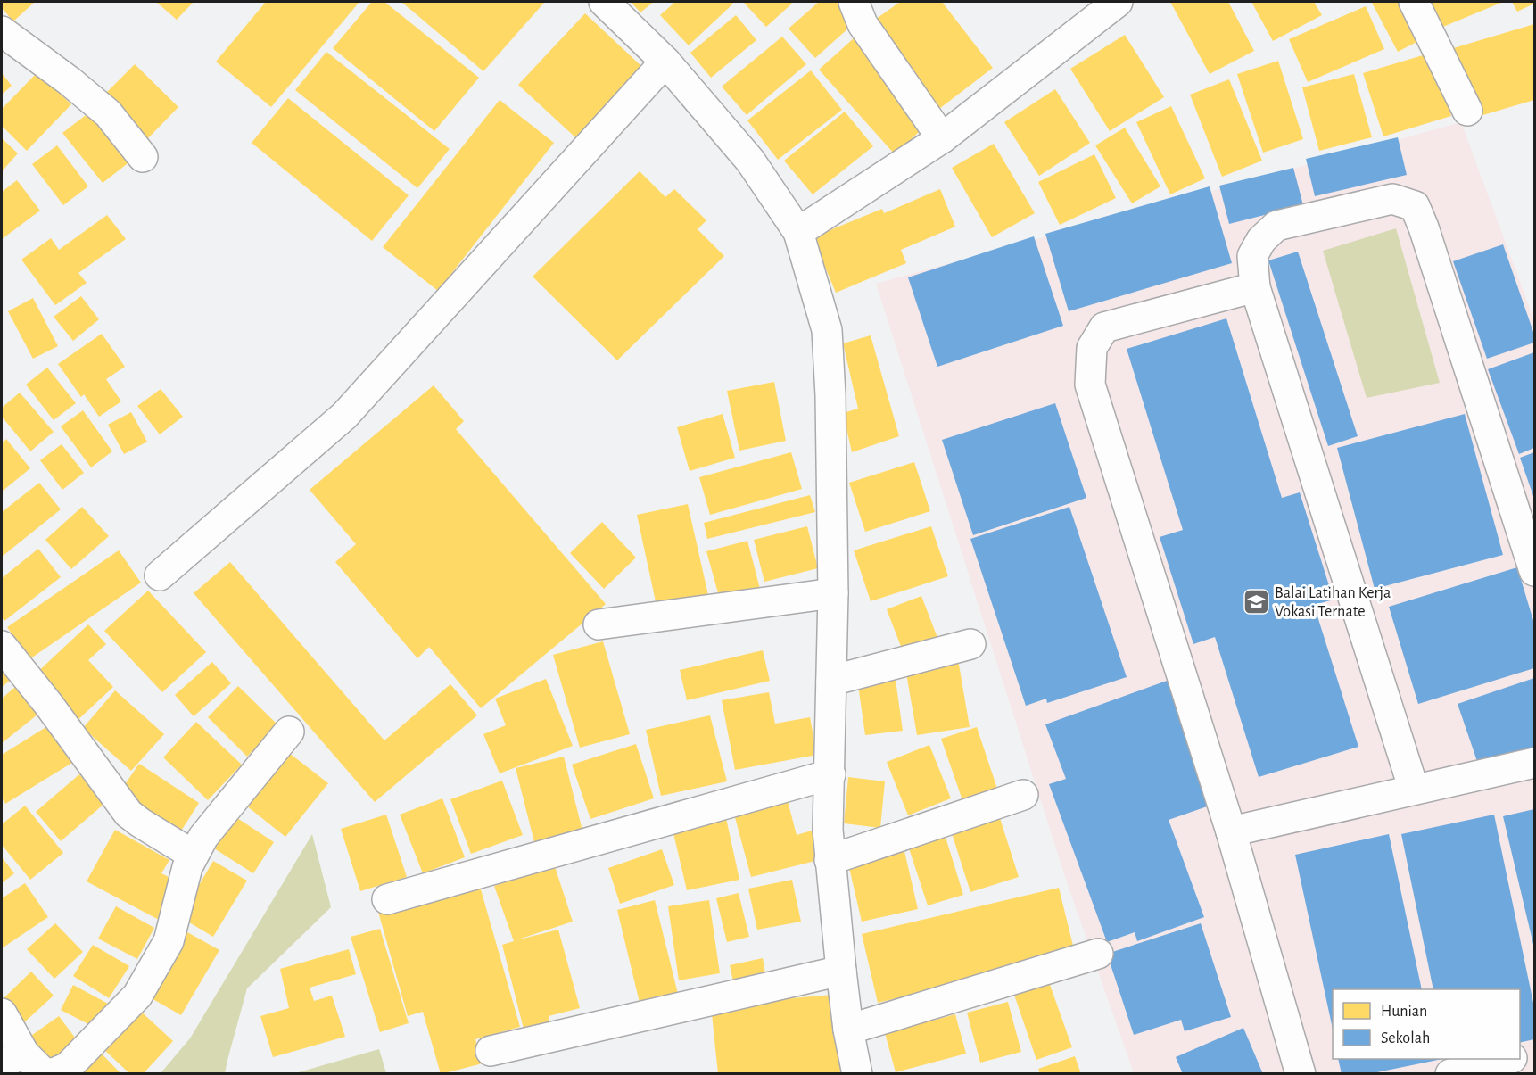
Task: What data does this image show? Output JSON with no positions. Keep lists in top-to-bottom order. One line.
{"places":{"school or university":["Balai Latihan Kerja Vokasi Ternate"]},"legend":["Hunian","Sekolah"]}
